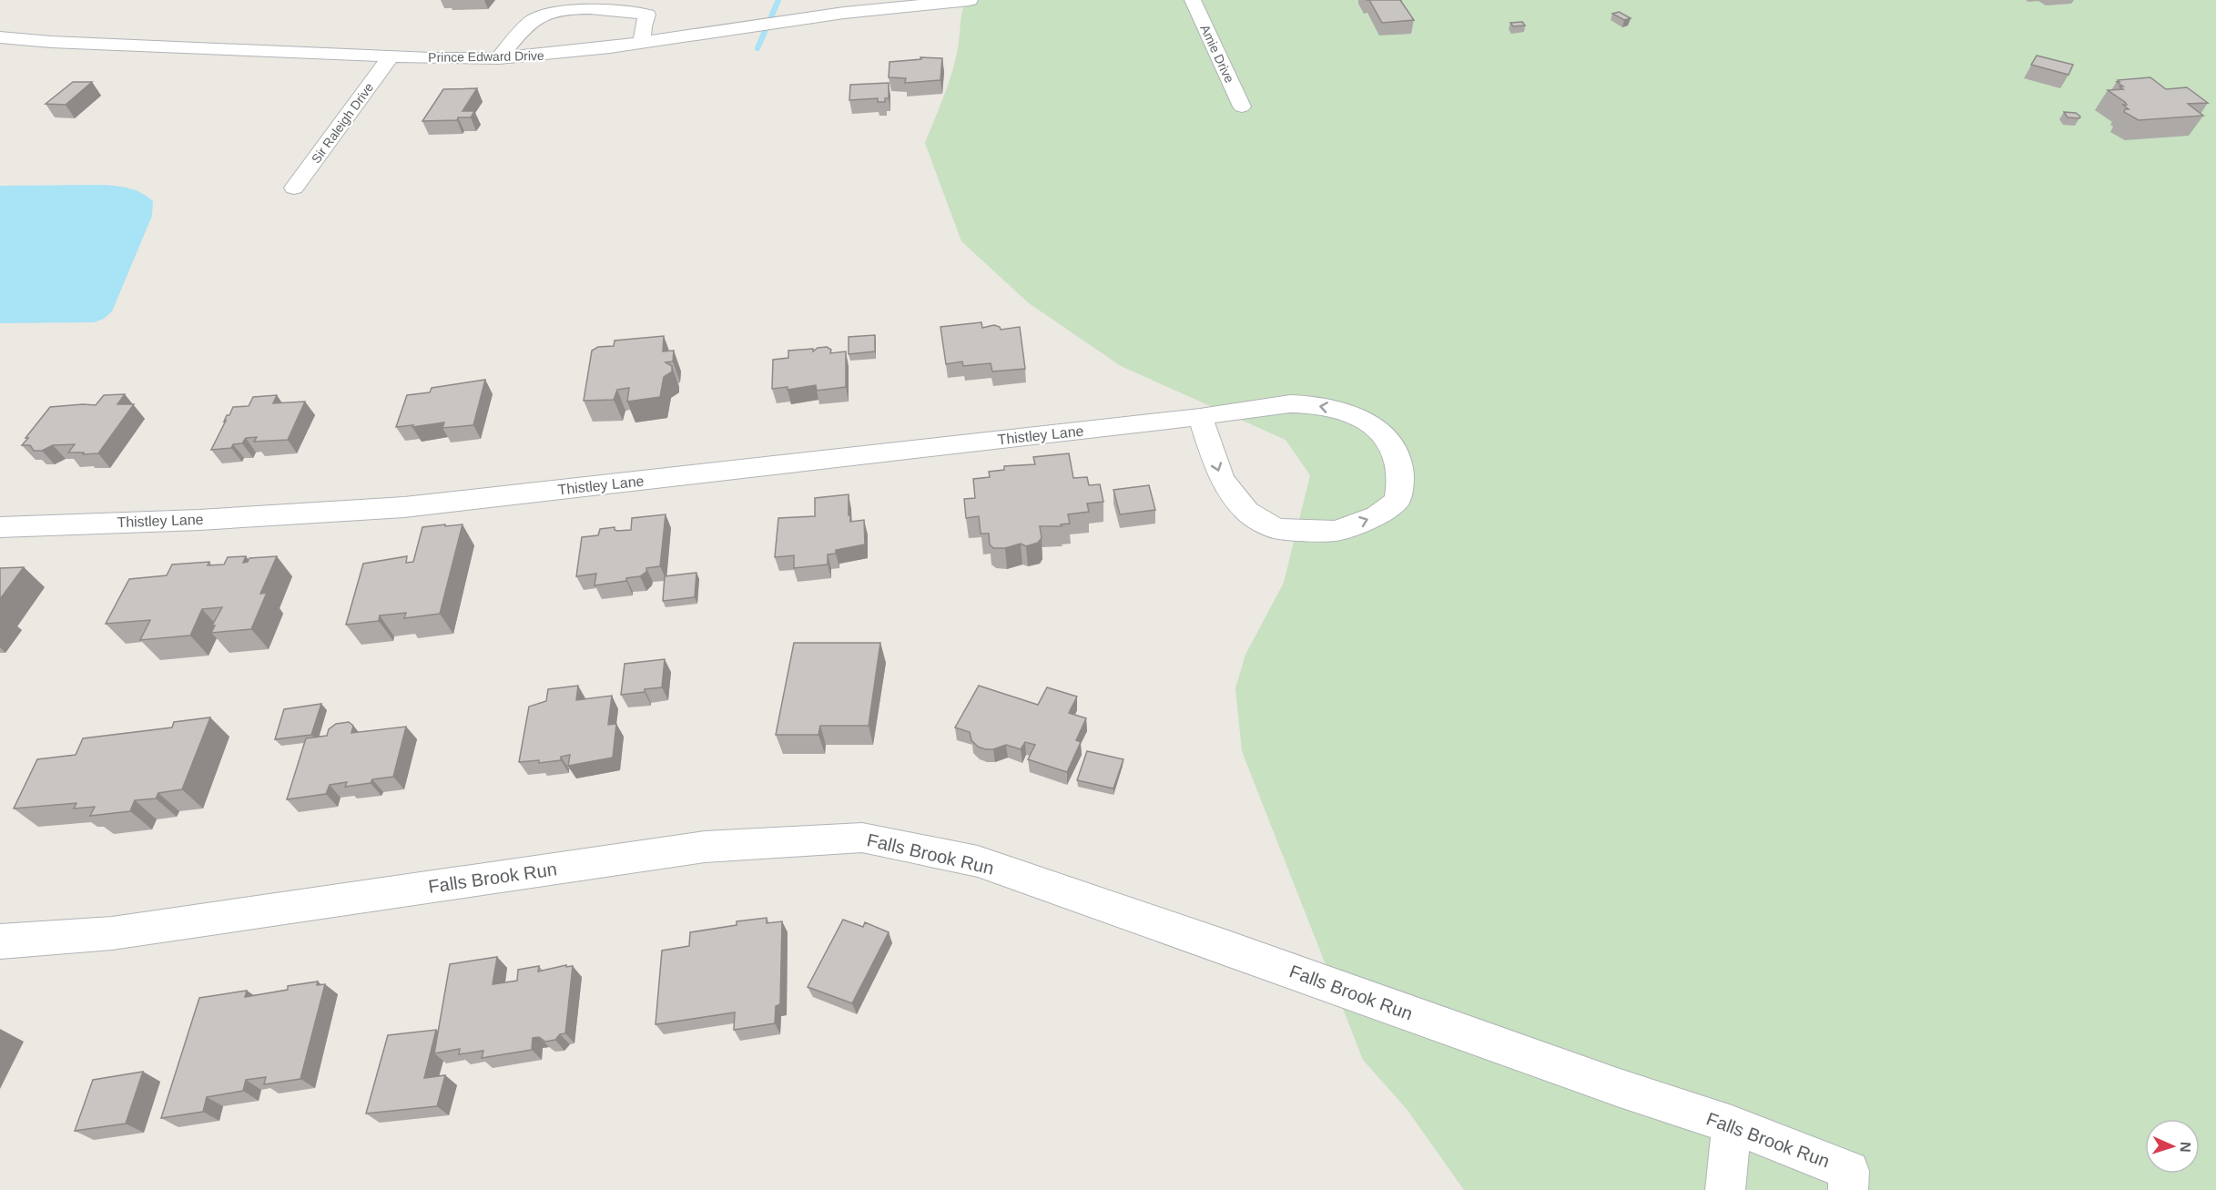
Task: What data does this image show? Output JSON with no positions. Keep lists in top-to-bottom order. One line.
{"streets":{"street":["Amie Drive","Prince Edward Drive","Sir Raleigh Drive","Thistley Lane","Falls Brook Run"]},"crossings":[["Prince Edward Drive","Sir Raleigh Drive"]],"north":"right"}
